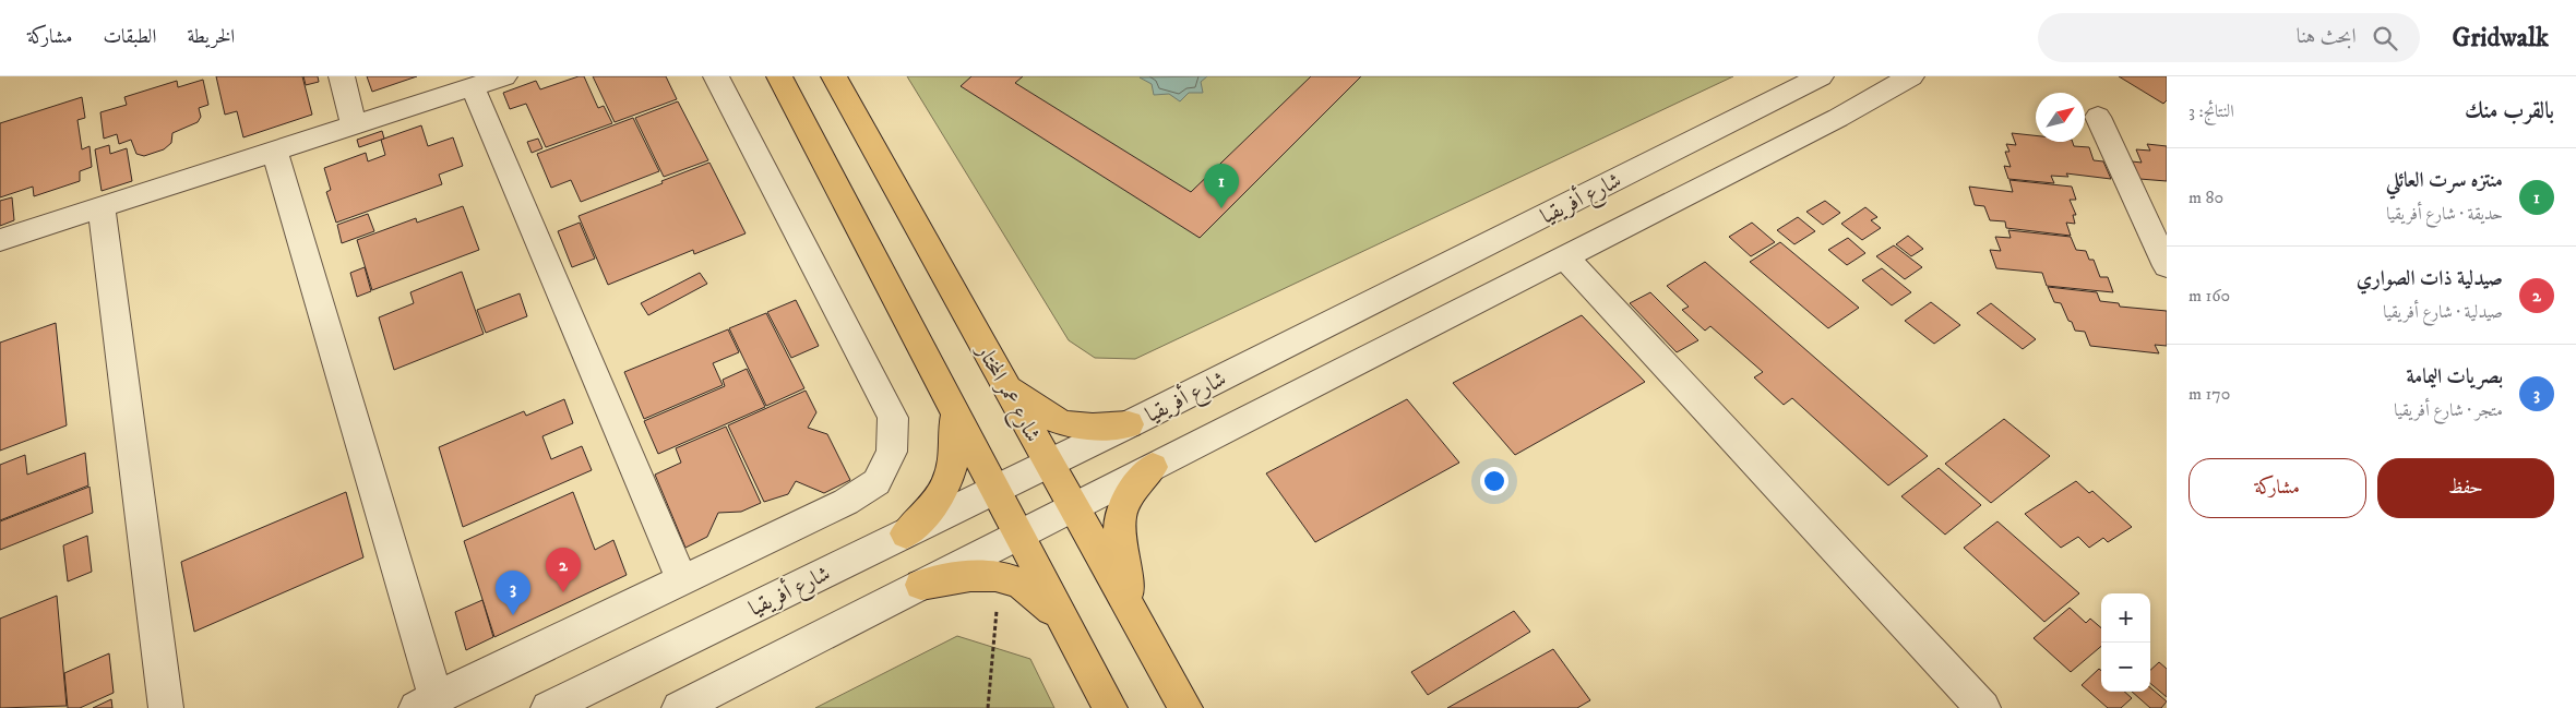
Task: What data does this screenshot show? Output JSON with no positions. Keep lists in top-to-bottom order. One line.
{"streets":{"main road":["شارع عمر المختار"],"street":["شارع أفريقيا"]},"crossings":[["شارع أفريقيا","شارع عمر المختار"]],"north":"top right","page":{"header":"Gridwalk","search":"ابحث هنا","nav":["الخريطة","الطبقات","مشاركة"],"heading":["بالقرب منك","النتائج: 3"],"list":[{"mark":"1","name":"منتزه سرت العائلي","note":"حديقة · شارع أفريقيا","value":"80 m"},{"mark":"2","name":"صيدلية ذات الصواري","note":"صيدلية · شارع أفريقيا","value":"160 m"},{"mark":"3","name":"بصريات اليمامة","note":"متجر · شارع أفريقيا","value":"170 m"}],"pins":["1","2","3"],"buttons":["حفظ","مشاركة"],"map_buttons":["+","−"]}}
